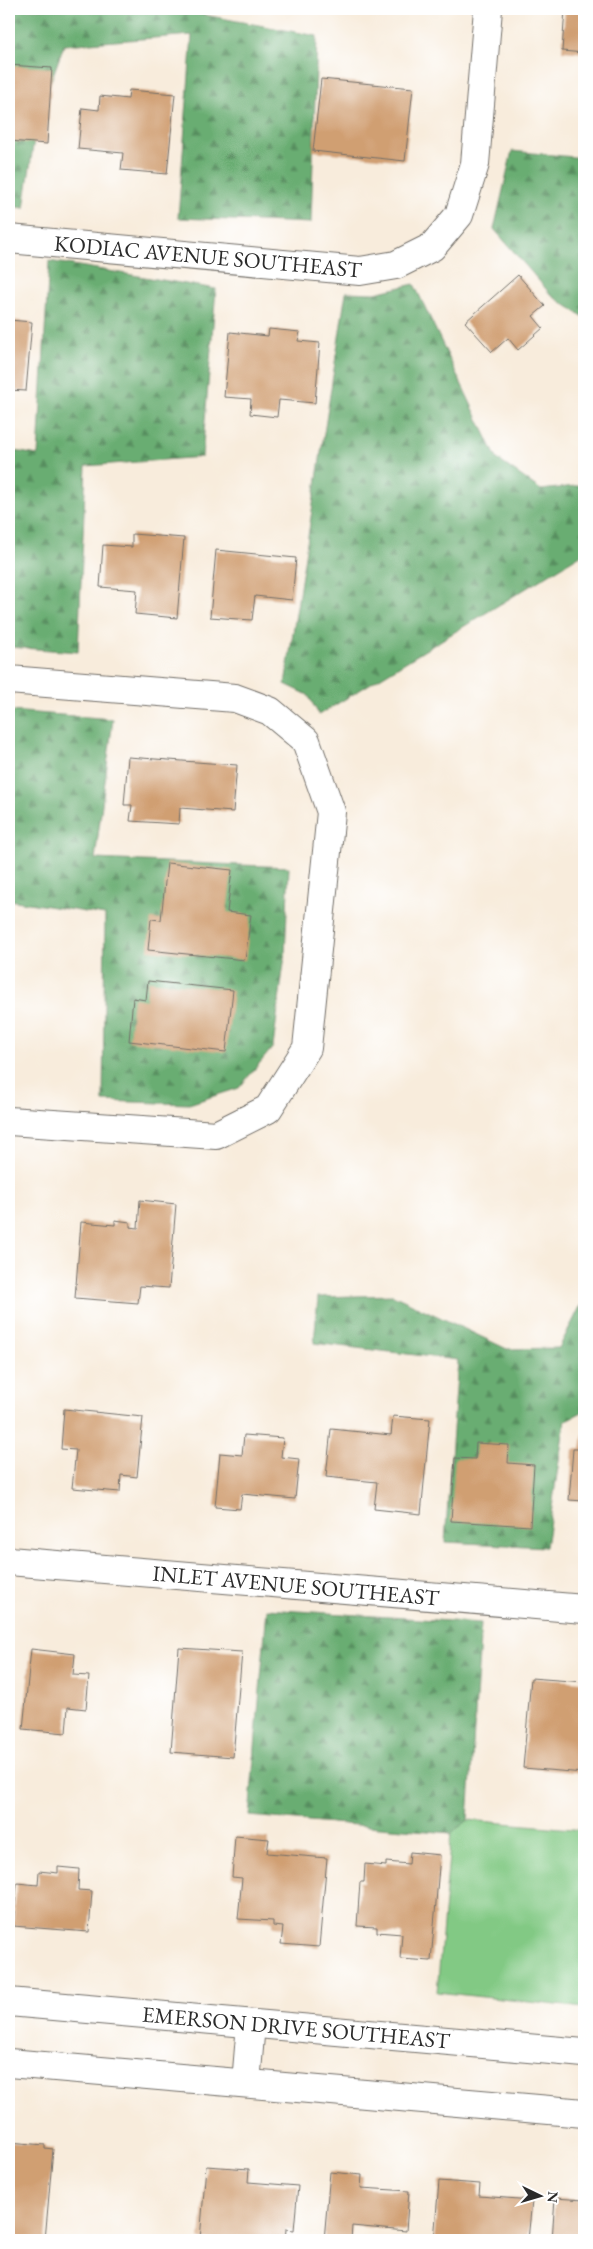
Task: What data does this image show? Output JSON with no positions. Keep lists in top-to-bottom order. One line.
{"streets":{"street":["KODIAC AVENUE SOUTHEAST","INLET AVENUE SOUTHEAST","EMERSON DRIVE SOUTHEAST"]},"north":"right"}
